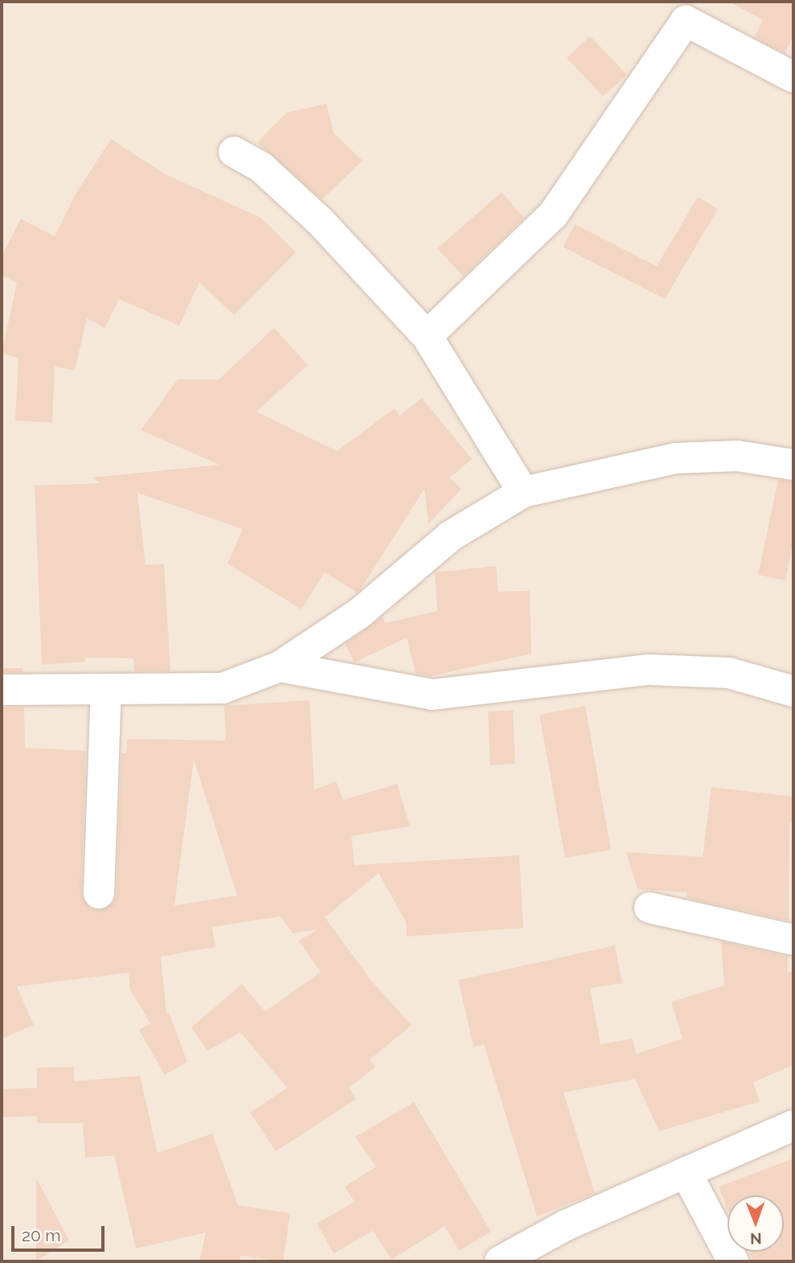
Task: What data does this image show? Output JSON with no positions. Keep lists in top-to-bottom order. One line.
{"scale_bar":"20 m","north":"bottom"}
